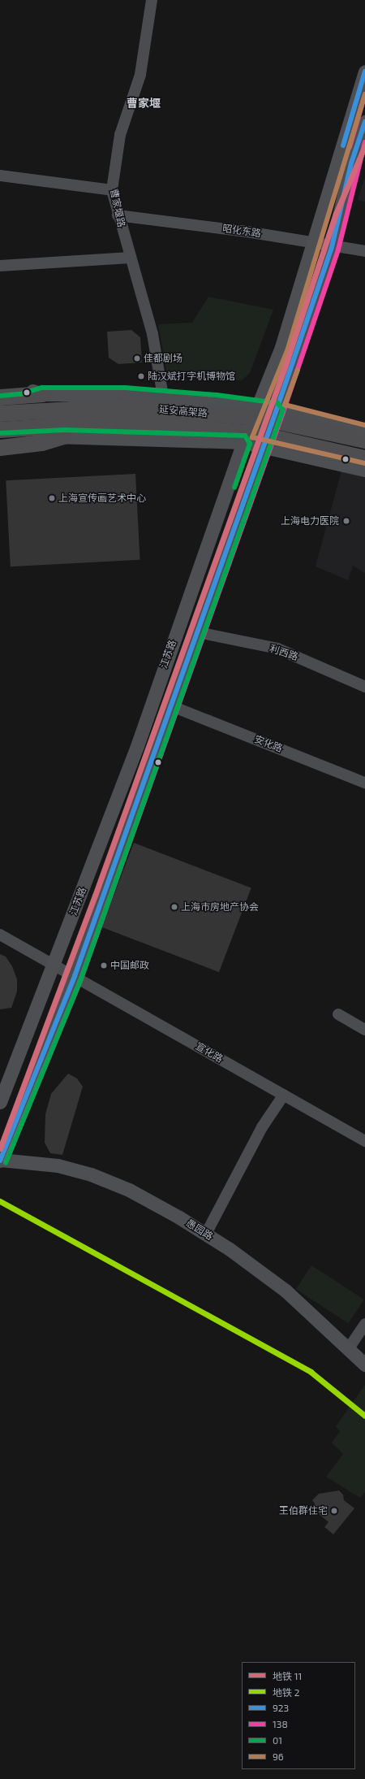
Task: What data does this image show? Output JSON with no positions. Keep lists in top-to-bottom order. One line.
{"streets":{"highway":["延安高架路"],"main road":["江苏路","愚园路"],"street":["曹家堰路","昭化东路","利西路","安化路","宣化路"]},"crossings":[["曹家堰路","昭化东路"],["昭化东路","江苏路"],["江苏路","宣化路"]],"districts":["曹家堰"],"places":["佳都剧场","陆汉斌打字机博物馆","上海宣传画艺术中心","上海电力医院","上海市房地产协会","中国邮政","王伯群住宅"],"lines":["transit line 923","transit line 138","transit line 96","metro line 11","transit line 01","metro line 2"],"legend":["地铁 11","地铁 2","923","138","01","96"]}
